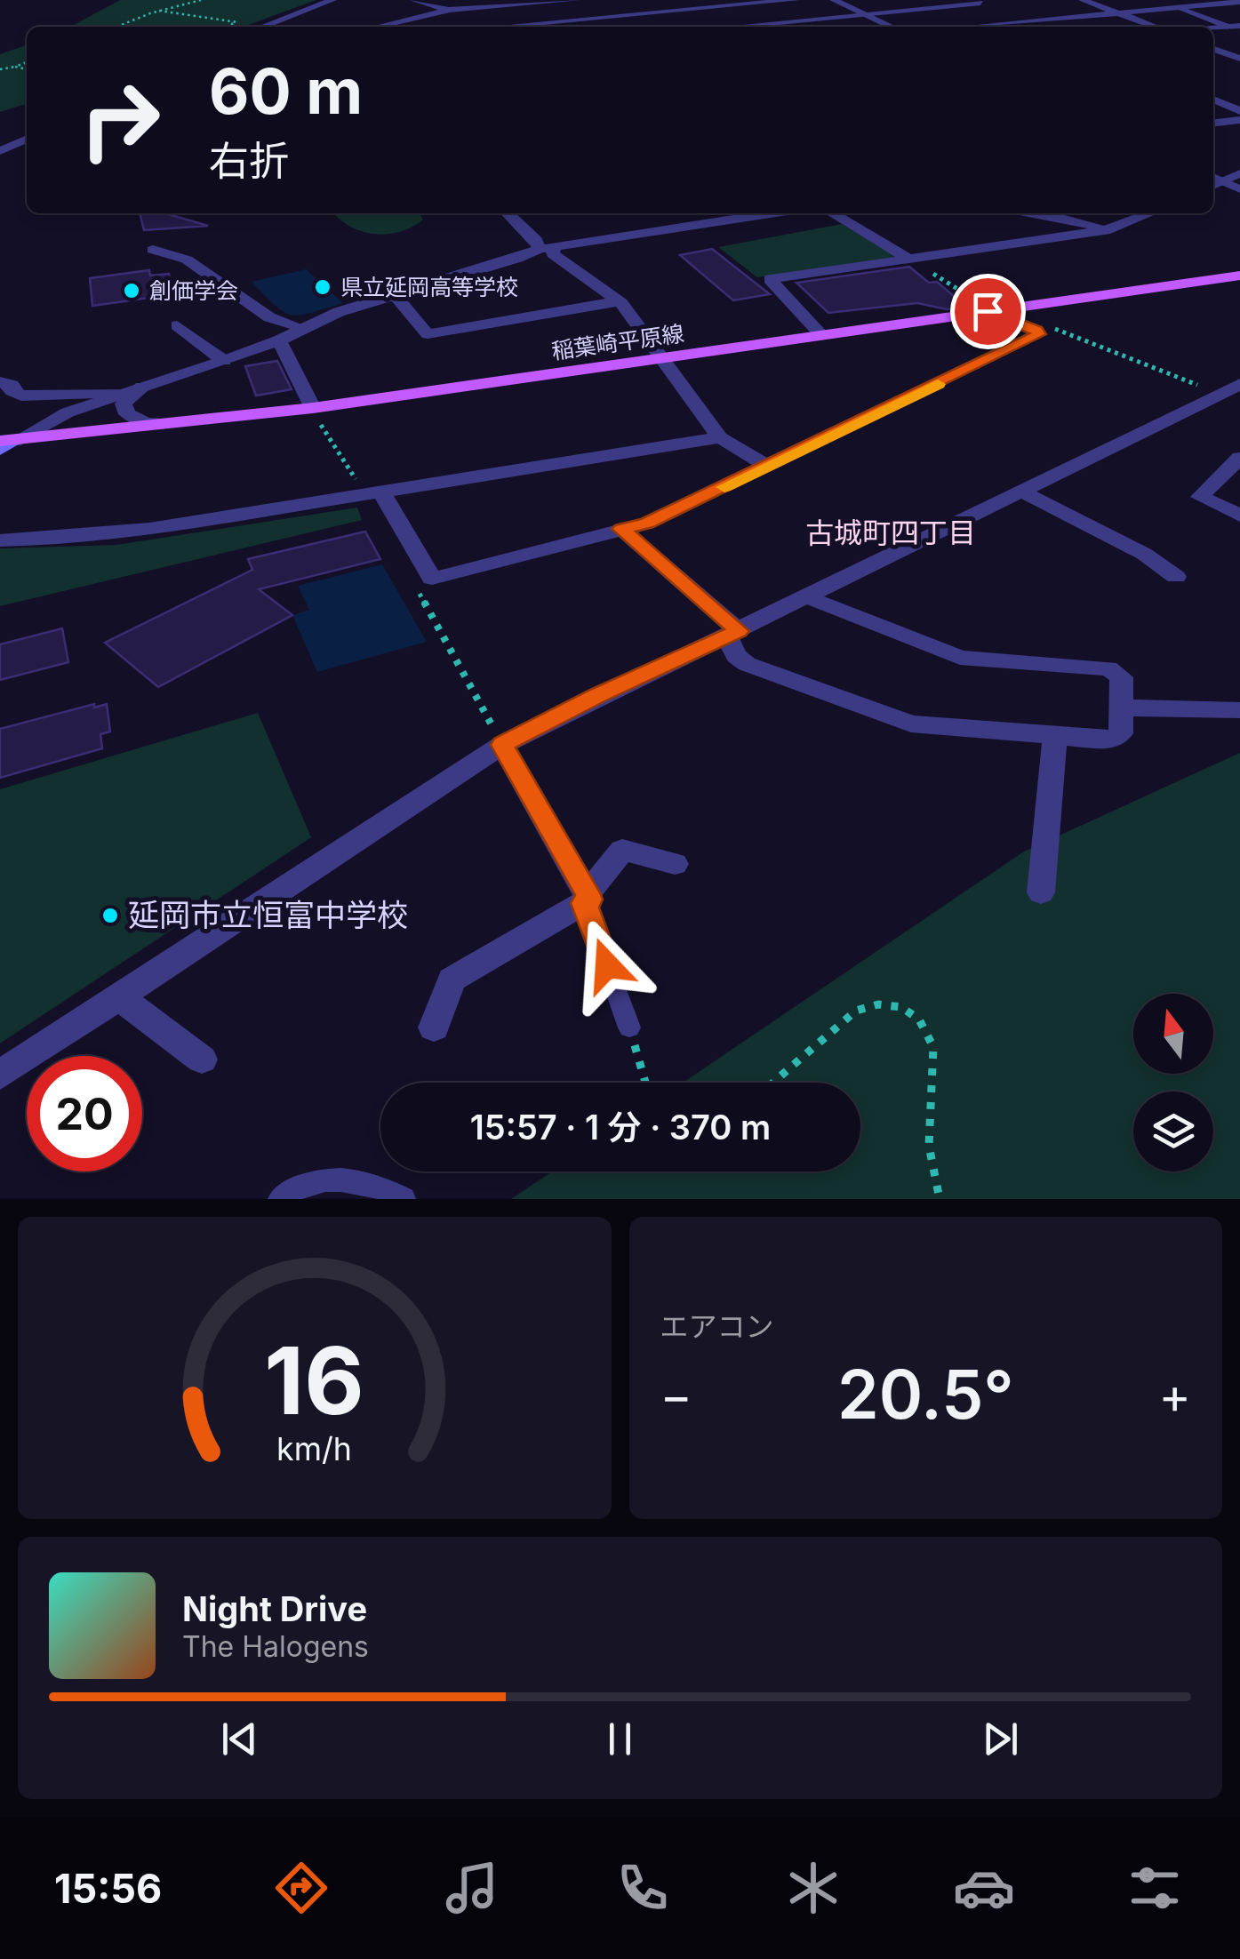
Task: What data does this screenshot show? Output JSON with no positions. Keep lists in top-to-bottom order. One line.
{"streets":{"main road":["稲葉崎平原線"]},"districts":["古城町四丁目"],"places":["県立延岡高等学校","創価学会","延岡市立恒富中学校"],"north":"top","page":{"turn":["60 m","右折"],"limit":"20","trip":"15:57 · 1 分 · 370 m","tile":"エアコン","heat":["−","20.5°","+"],"song":["Night Drive","The Halogens"],"tabs":"15:56","gauge":["16","km/h"]}}
